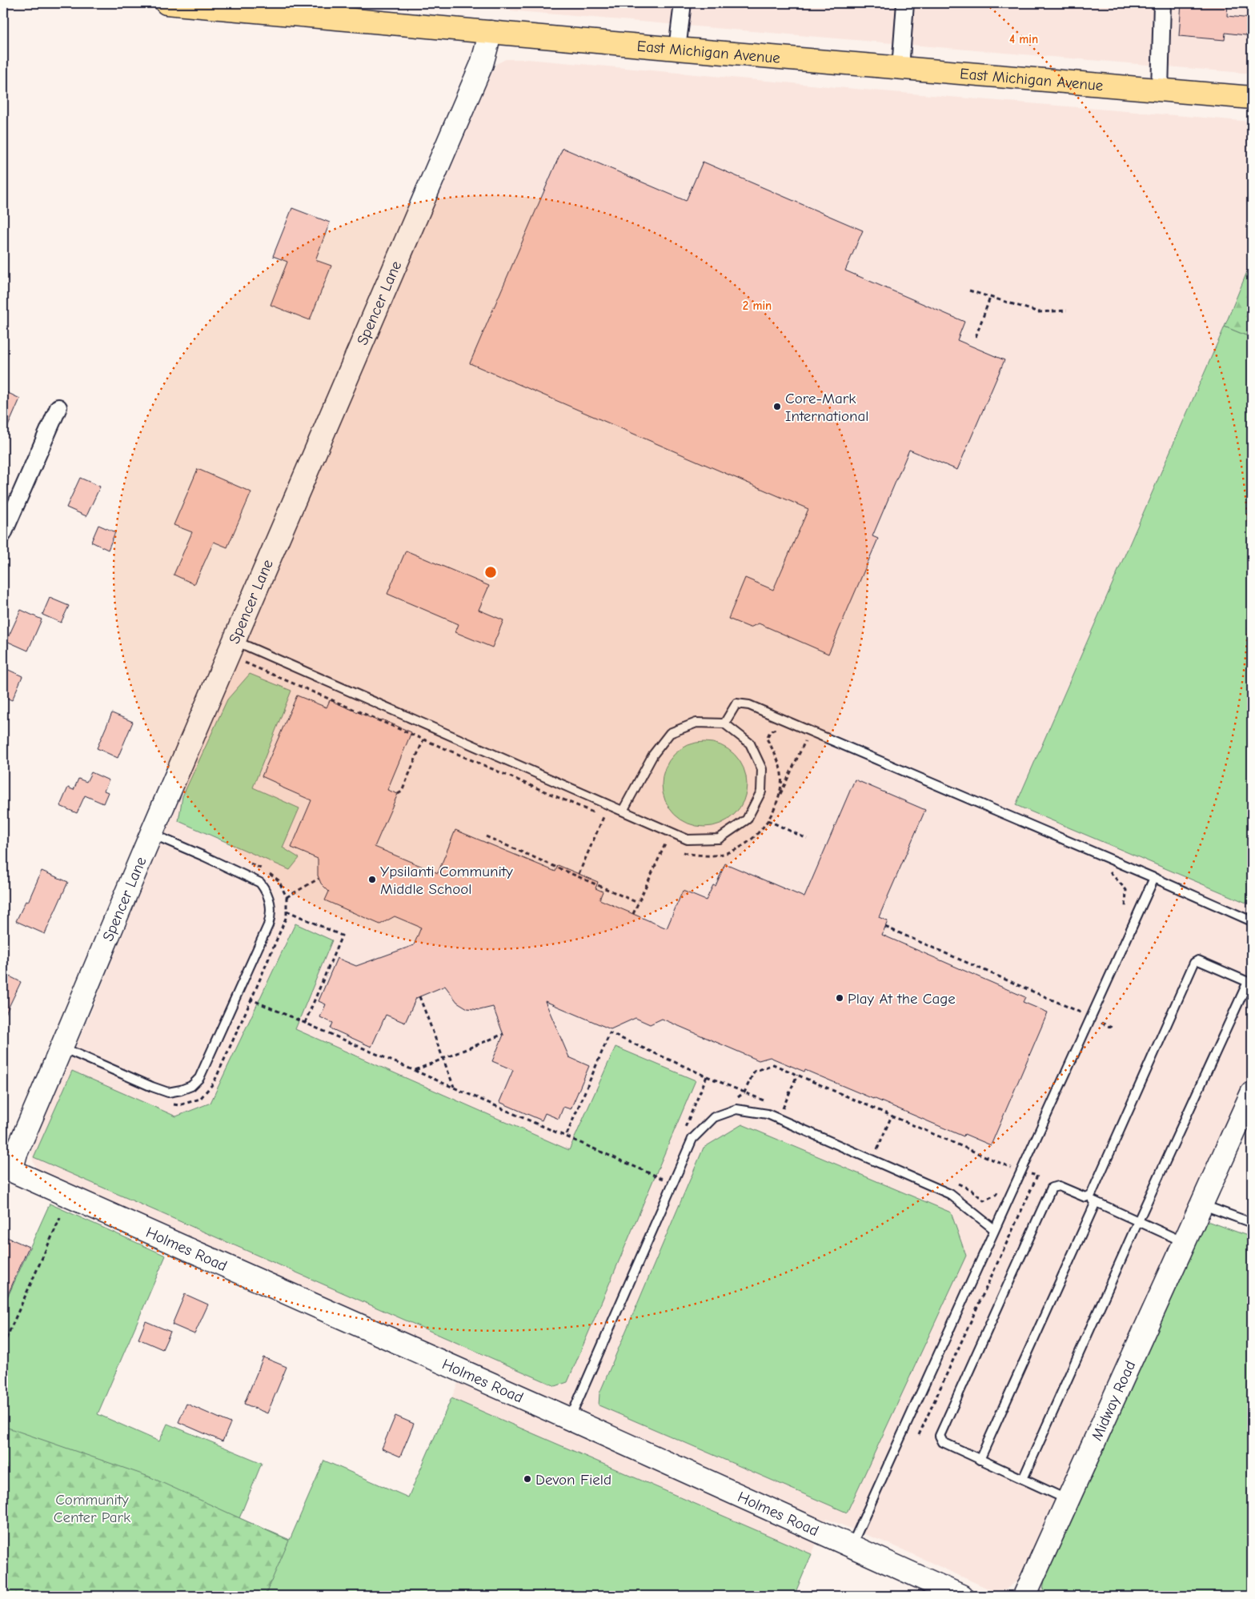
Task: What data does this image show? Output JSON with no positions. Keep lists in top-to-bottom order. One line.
{"streets":{"main road":["East Michigan Avenue"],"street":["Spencer Lane","Holmes Road","Midway Road"]},"crossings":[["East Michigan Avenue","Spencer Lane"],["Spencer Lane","Holmes Road"]],"parks":["Community Center Park"],"places":["Core-Mark International","Ypsilanti Community Middle School","Play At the Cage","Devon Field"],"rings":["4 min","2 min"]}
